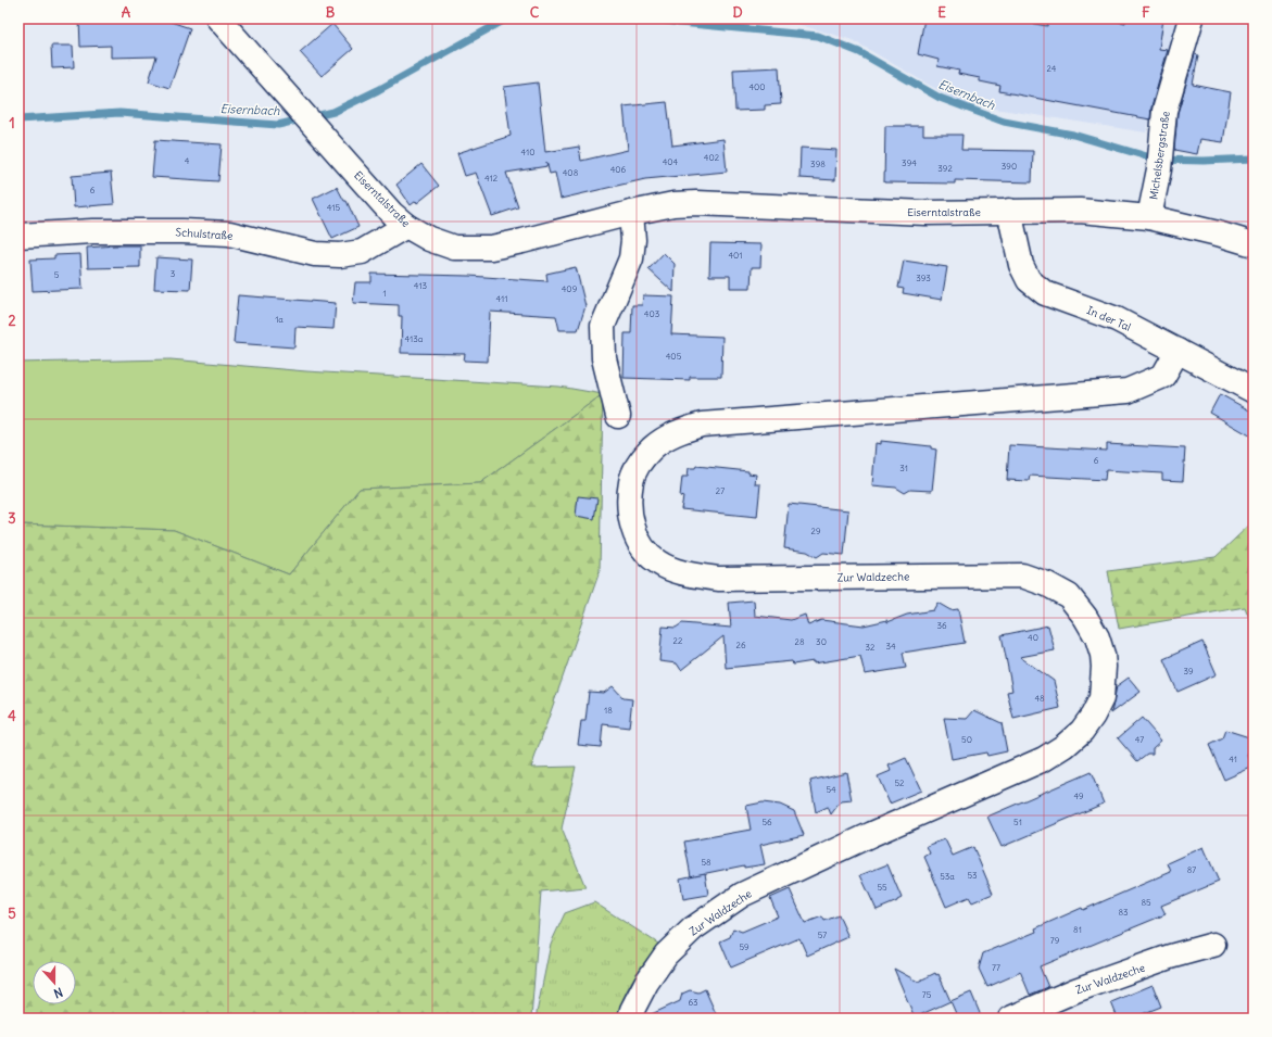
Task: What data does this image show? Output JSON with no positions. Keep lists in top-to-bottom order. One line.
{"streets":{"street":["Michelsbergstraße","Eiserntalstraße","Schulstraße","In der Tal","Zur Waldzeche"]},"crossings":[["Michelsbergstraße","Eiserntalstraße"],["Eiserntalstraße","Schulstraße"],["Eiserntalstraße","In der Tal"],["In der Tal","Zur Waldzeche"]],"water":["Eisernbach"],"house_numbers":["24","400","410","402","4","404","394","398","390","392","406","408","412","6","415","401","3","5","393","413","409","1","411","403","1a","413a","405","6","31","27","29","36","40","22","28","30","26","34","32","39","48","18","50","47","41","52","54","49","56","51","58","87","53","53a","55","85","83","81","57","79","59","77","75","63"],"north":"bottom","grid":{"columns":["A","B","C","D","E","F"],"rows":["1","2","3","4","5"]}}
